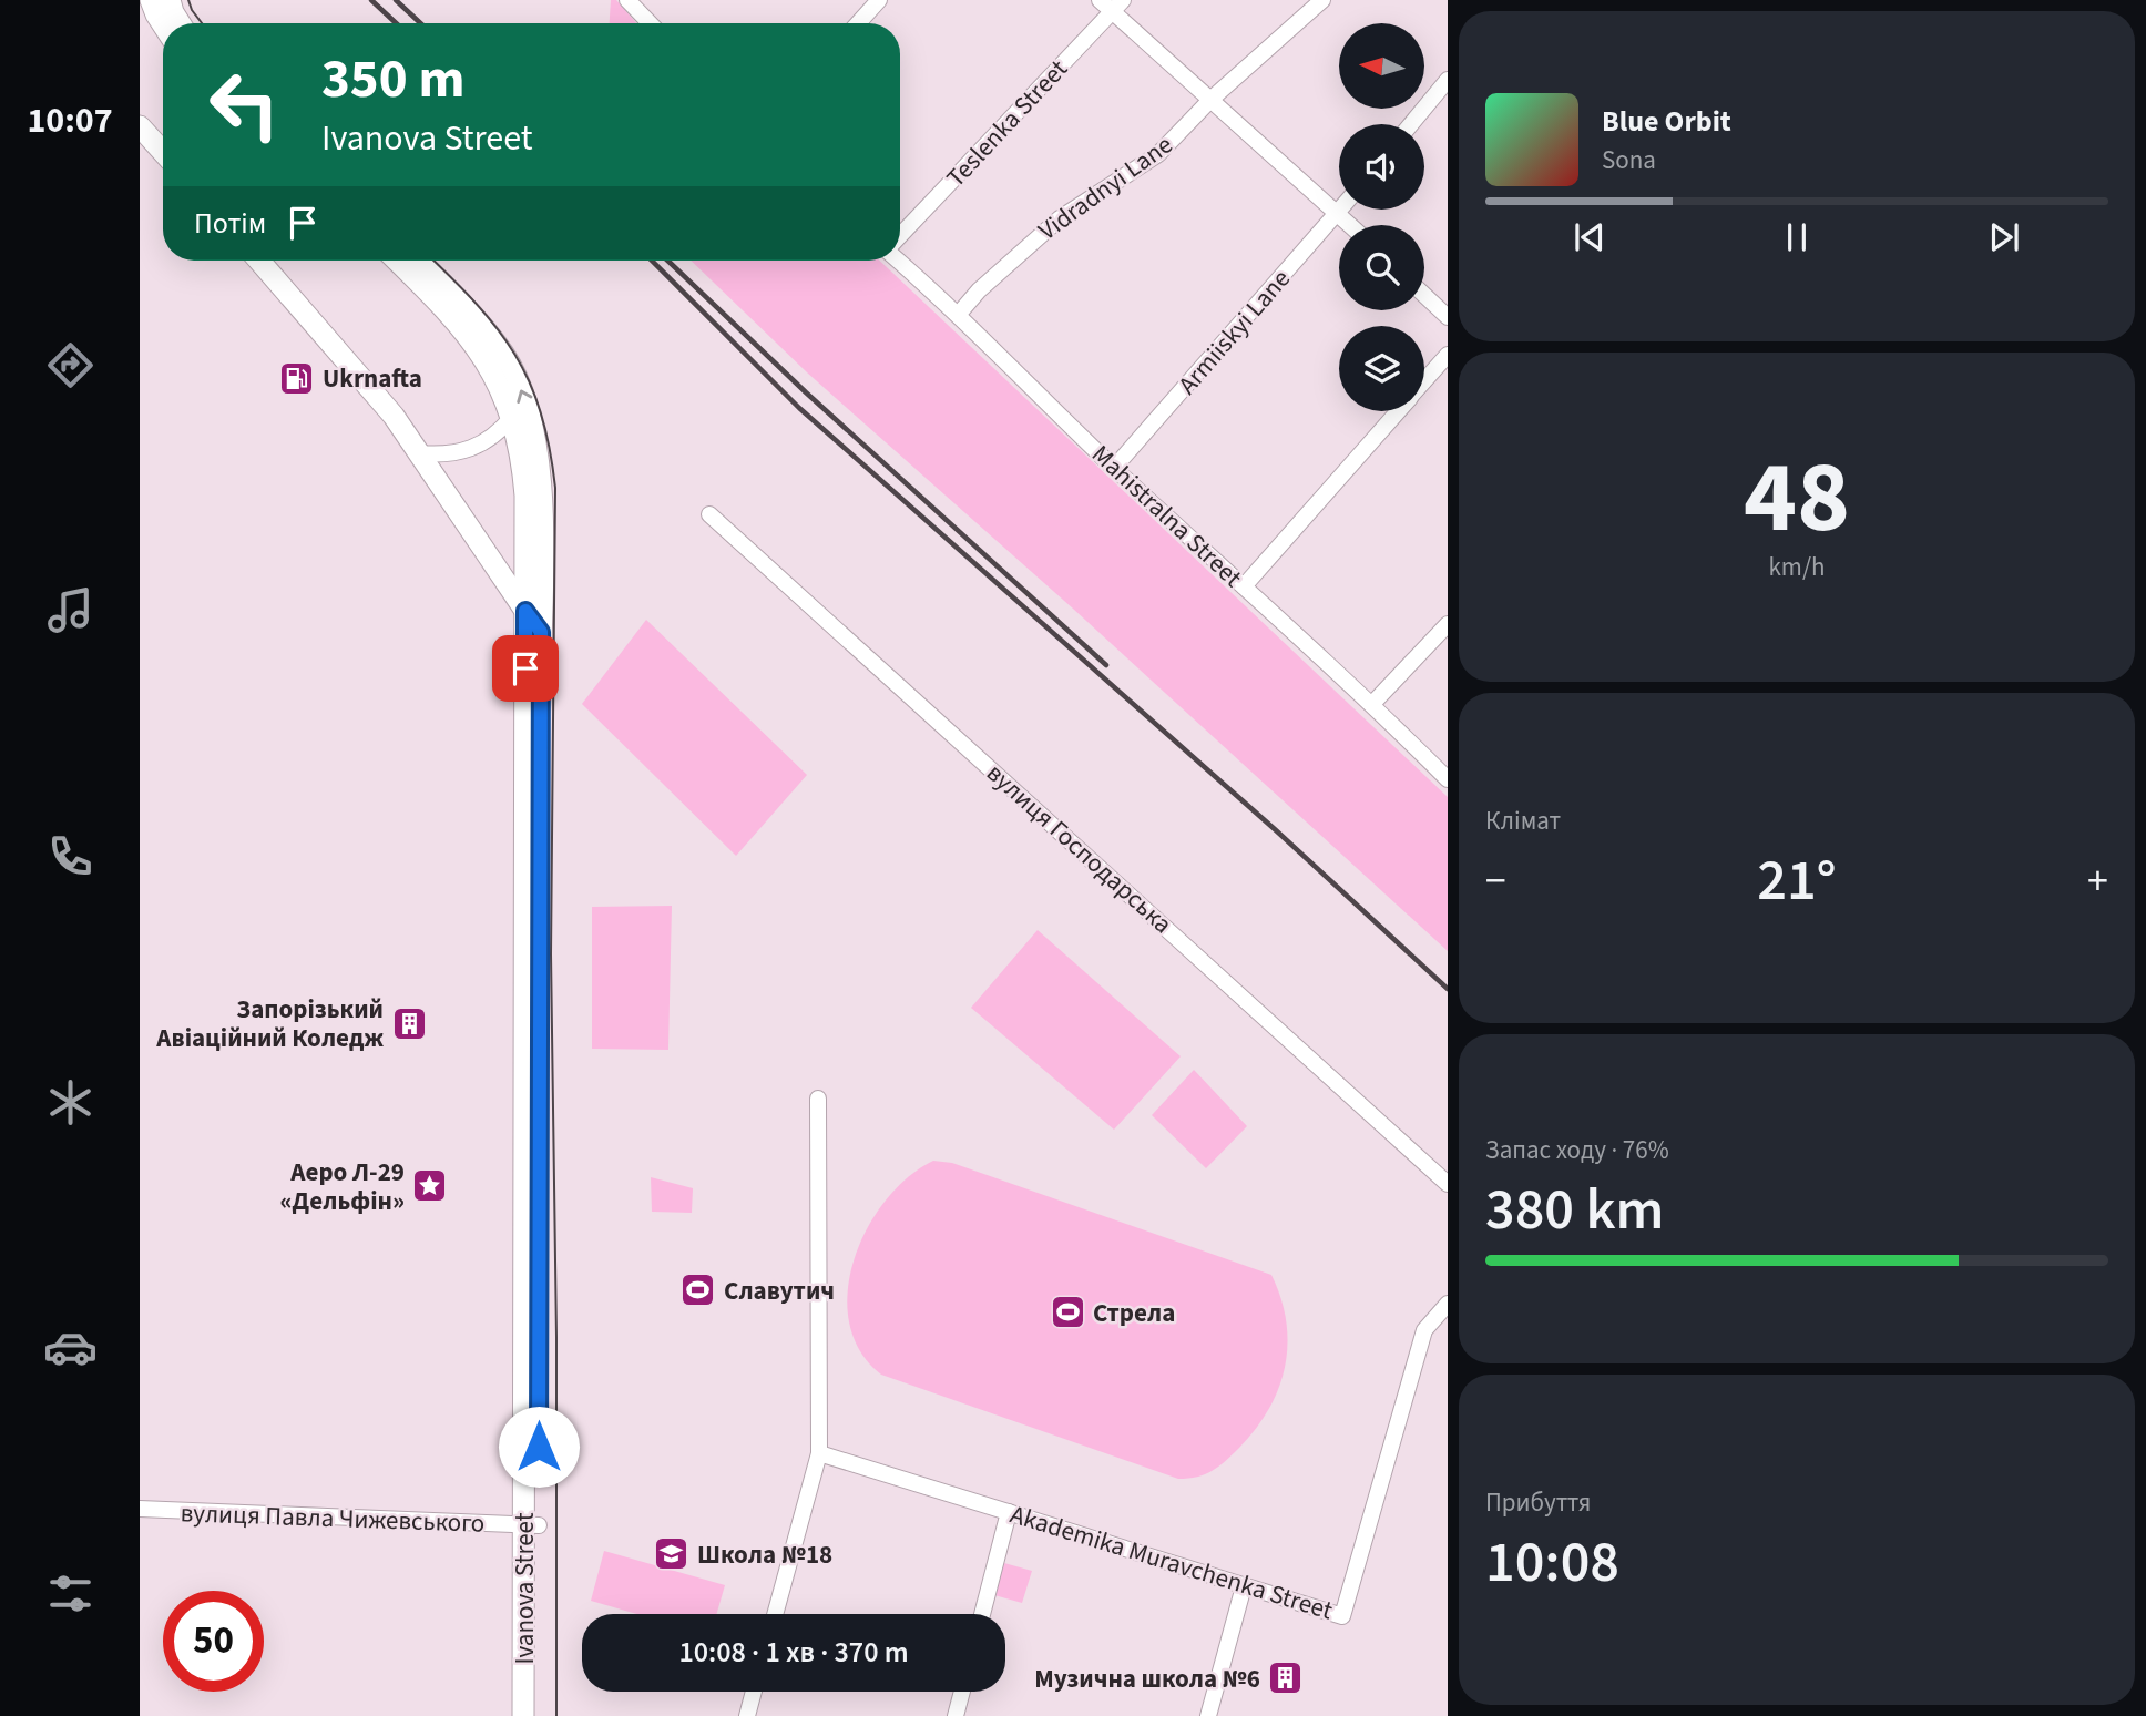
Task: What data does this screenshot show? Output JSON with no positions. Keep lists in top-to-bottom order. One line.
{"streets":{"main road":["Ivanova Street"],"street":["Teslenka Street","Vidradnyi Lane","Armiiskyi Lane","Mahistralna Street","вулиця Господарська","вулиця Павла Чижевського","Akademika Muravchenka Street"]},"crossings":[["Vidradnyi Lane","Mahistralna Street"],["Armiiskyi Lane","Mahistralna Street"],["вулиця Павла Чижевського","Ivanova Street"]],"places":{"fuel station":["Ukrnafta"],"building":["Запорізький Авіаційний Коледж","Музична школа №6"],"place":["Аеро Л-29 «Дельфін»"],"sports":["Славутич","Стрела"],"school or university":["Школа №18"]},"north":"left","page":{"tabs":"10:07","turn":["350 m","Ivanova Street"],"song":["Blue Orbit","Sona"],"then":"Потім","tile":[["48","km/h"],"Клімат",["Запас ходу · 76%","380 km"],["Прибуття","10:08"]],"heat":["−","21°","+"],"limit":"50","trip":"10:08 · 1 хв · 370 m"}}
